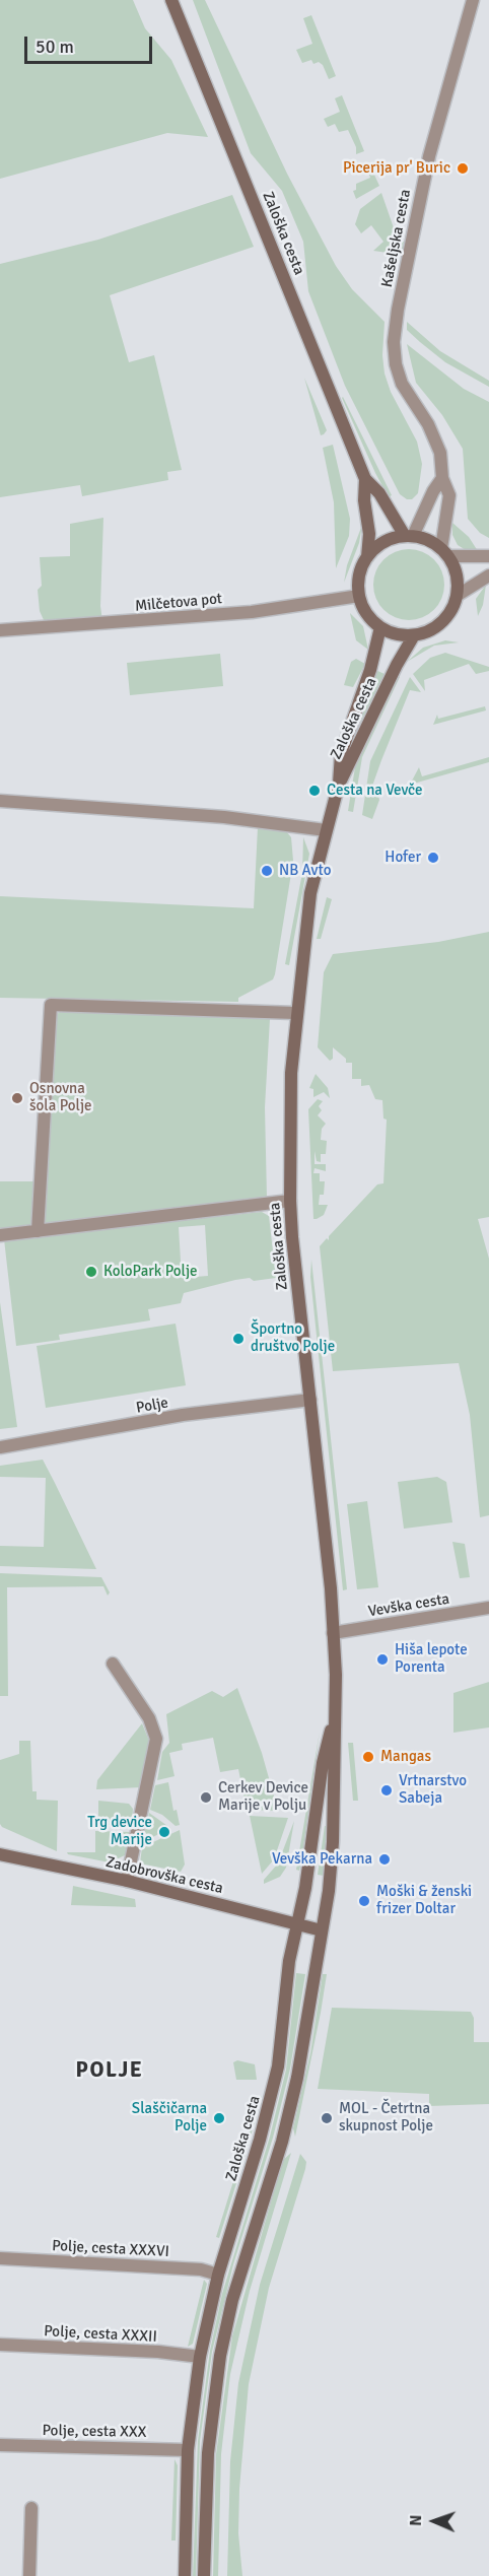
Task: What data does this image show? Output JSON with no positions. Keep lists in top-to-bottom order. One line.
{"streets":{"main road":["Zaloška cesta","Zadobrovška cesta"],"street":["Kašeljska cesta","Milčetova pot","Polje","Vevška cesta","Polje, cesta XXXVI","Polje, cesta XXXII","Polje, cesta XXX"]},"crossings":[["Zaloška cesta","Kašeljska cesta"],["Zaloška cesta","Milčetova pot"],["Zaloška cesta","Polje"],["Zaloška cesta","Vevška cesta"],["Zaloška cesta","Zadobrovška cesta"],["Zaloška cesta","Polje, cesta XXXVI"],["Zaloška cesta","Polje, cesta XXXII"],["Zaloška cesta","Polje, cesta XXX"],["Kašeljska cesta","Milčetova pot"]],"districts":["POLJE"],"places":["Picerija pr' Buric","Cesta na Vevče","Hofer","NB Avto","Osnovna šola Polje","KoloPark Polje","Športno društvo Polje","Hiša lepote Porenta","Mangas","Vrtnarstvo Sabeja","Cerkev Device Marije v Polju","Trg device Marije","Vevška Pekarna","Moški & ženski frizer Doltar","Slaščičarna Polje","MOL - Četrtna skupnost Polje"],"scale_bar":"50 m","north":"left"}
